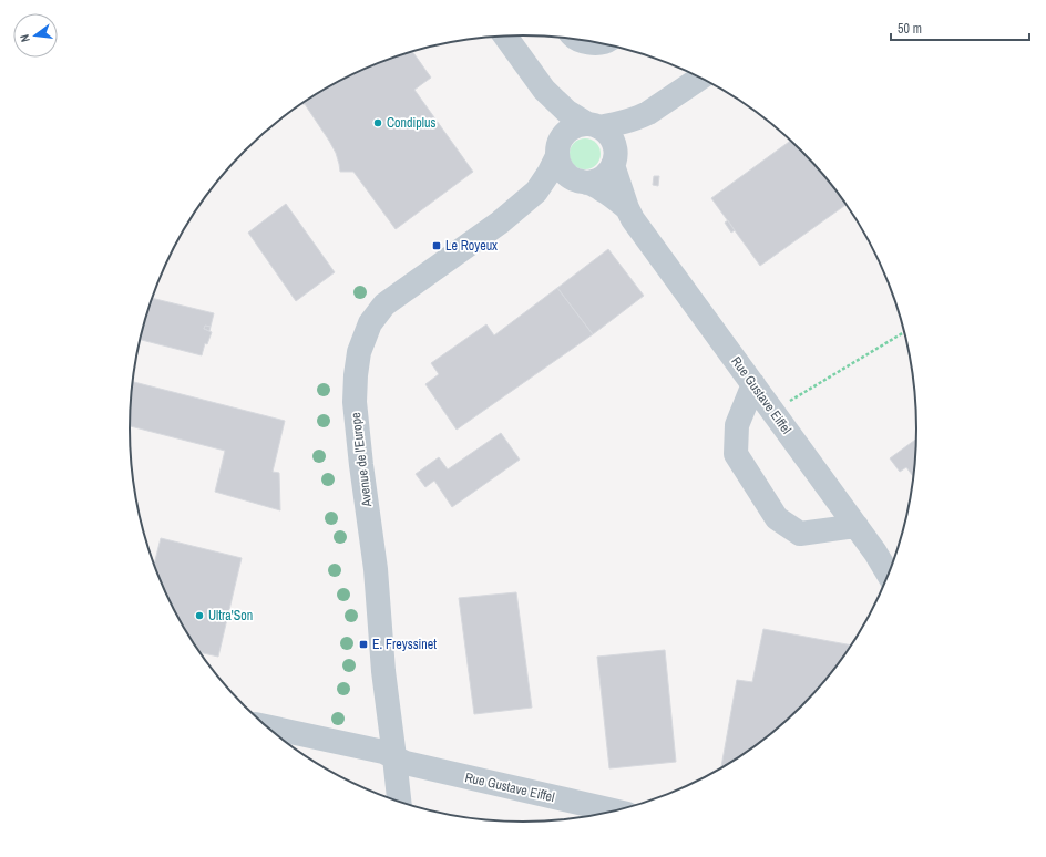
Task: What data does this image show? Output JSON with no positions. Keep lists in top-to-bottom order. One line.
{"streets":{"street":["Rue Gustave Eiffel","Avenue de l'Europe"]},"crossings":[["Rue Gustave Eiffel","Avenue de l'Europe"]],"places":{"other":["Condiplus","Ultra'Son"],"transit":["Le Royeux","E. Freyssinet"]},"scale_bar":"50 m","north":"left"}
